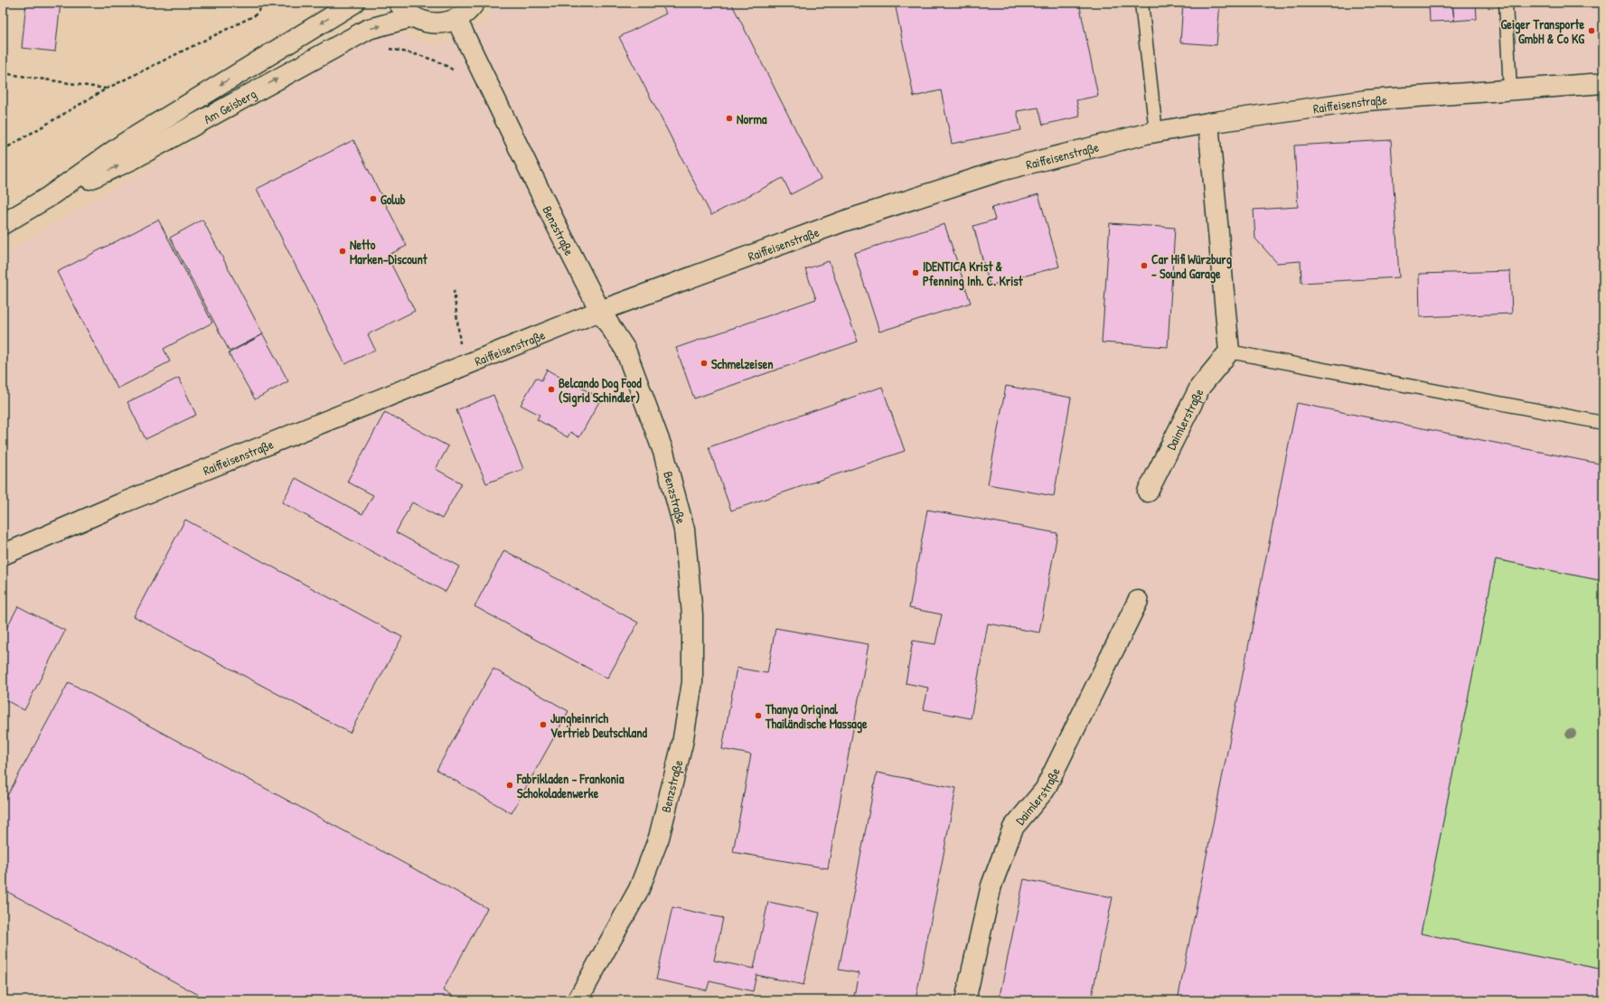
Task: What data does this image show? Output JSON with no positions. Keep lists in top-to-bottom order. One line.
{"streets":{"street":["Raiffeisenstraße","Am Geisberg","Benzstraße","Daimlerstraße"]},"crossings":[["Raiffeisenstraße","Benzstraße"]],"places":["Geiger Transporte GmbH & Co KG","Norma","Golub","Netto Marken-Discount","Car Hifi Würzburg – Sound Garage","IDENTICA Krist & Pfenning Inh. C. Krist","Schmelzeisen","Belcando Dog Food (Sigrid Schindler)","Thanya Original Thailändische Massage","Jungheinrich Vertrieb Deutschland","Fabrikladen - Frankonia Schokoladenwerke"]}
